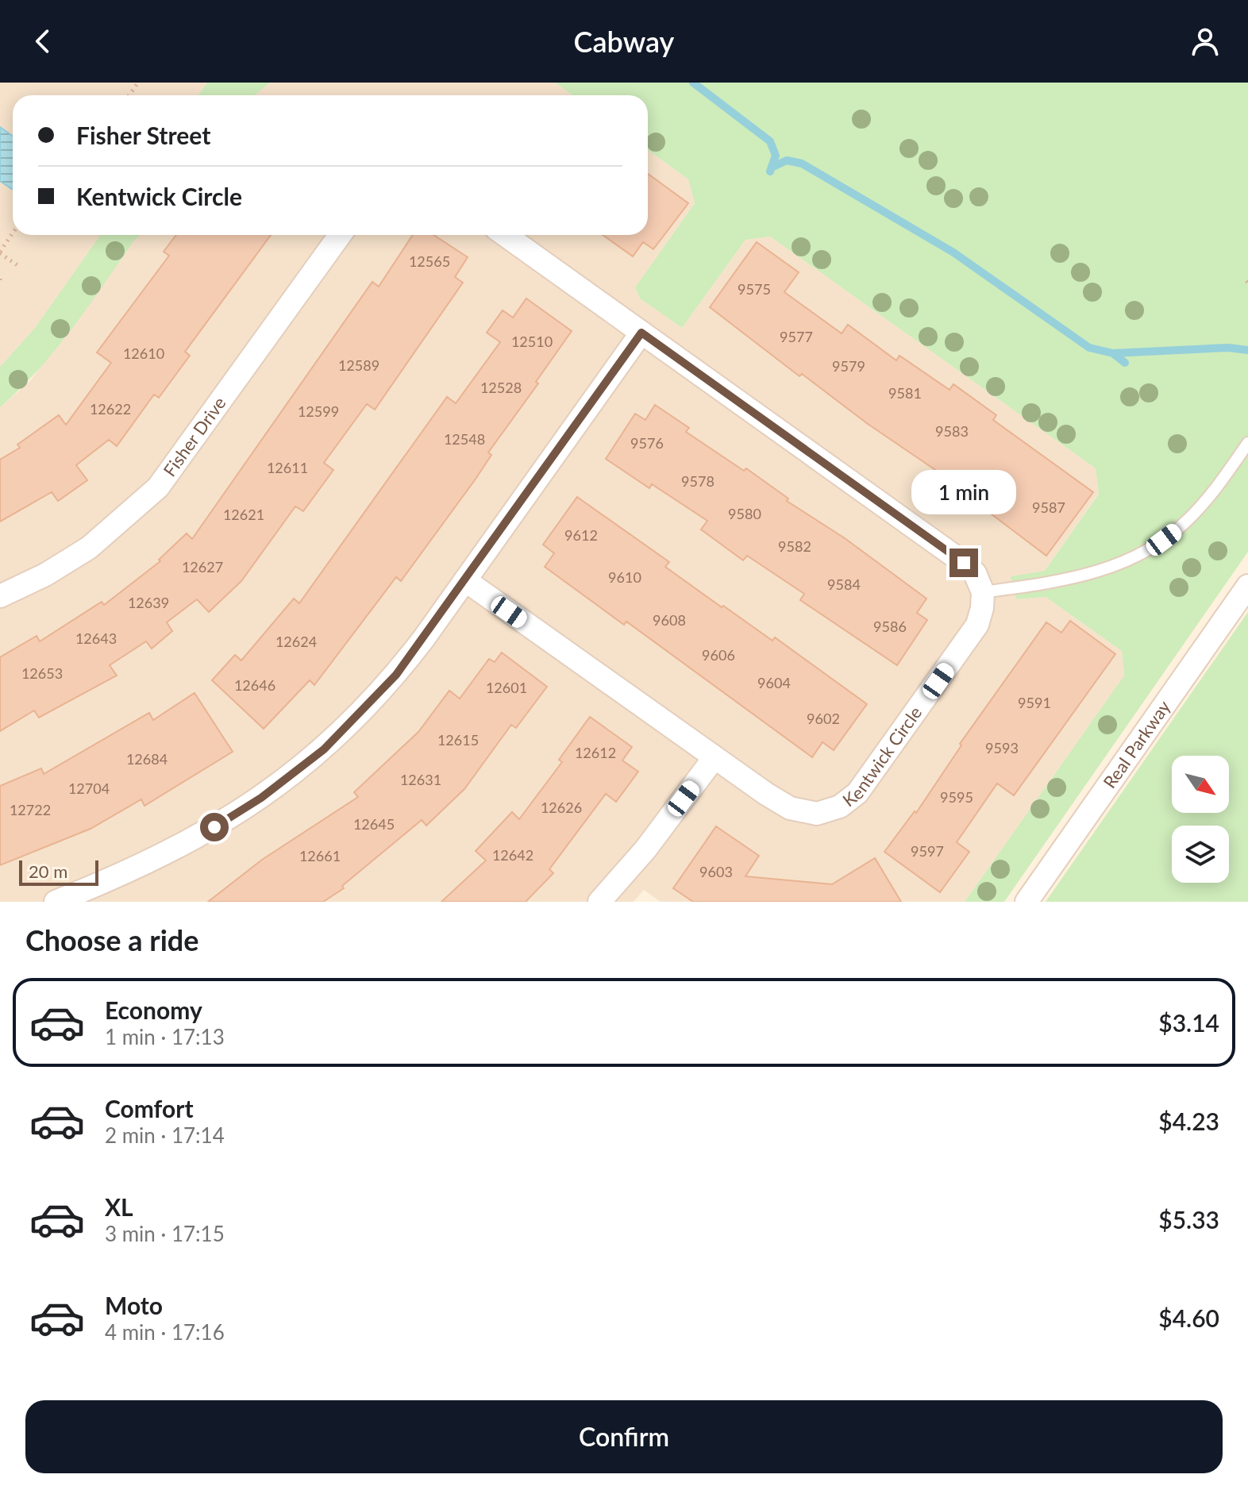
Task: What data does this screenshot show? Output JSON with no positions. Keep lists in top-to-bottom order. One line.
{"streets":{"street":["Fisher Drive","Real Parkway","Kentwick Circle"]},"house_numbers":["12565","9575","9577","12510","12610","12589","9579","12528","9581","12622","12599","9583","12548","9576","12611","9578","9587","9580","12621","9612","9582","12627","9610","9584","12639","9608","9586","12643","12624","9606","12653","9604","12646","12601","9591","9602","12615","9593","12612","12684","12631","12704","9595","12626","12722","12645","9597","12642","12661","9603"],"scale_bar":"20 m","north":"bottom right","page":{"header":"Cabway","banner":["Fisher Street","Kentwick Circle"],"bubble":"1 min","scale":"20 m","heading":"Choose a ride","list":[{"name":"Economy","note":"1 min · 17:13","value":"$3.14"},{"name":"Comfort","note":"2 min · 17:14","value":"$4.23"},{"name":"XL","note":"3 min · 17:15","value":"$5.33"},{"name":"Moto","note":"4 min · 17:16","value":"$4.60"}],"buttons":"Confirm"}}
